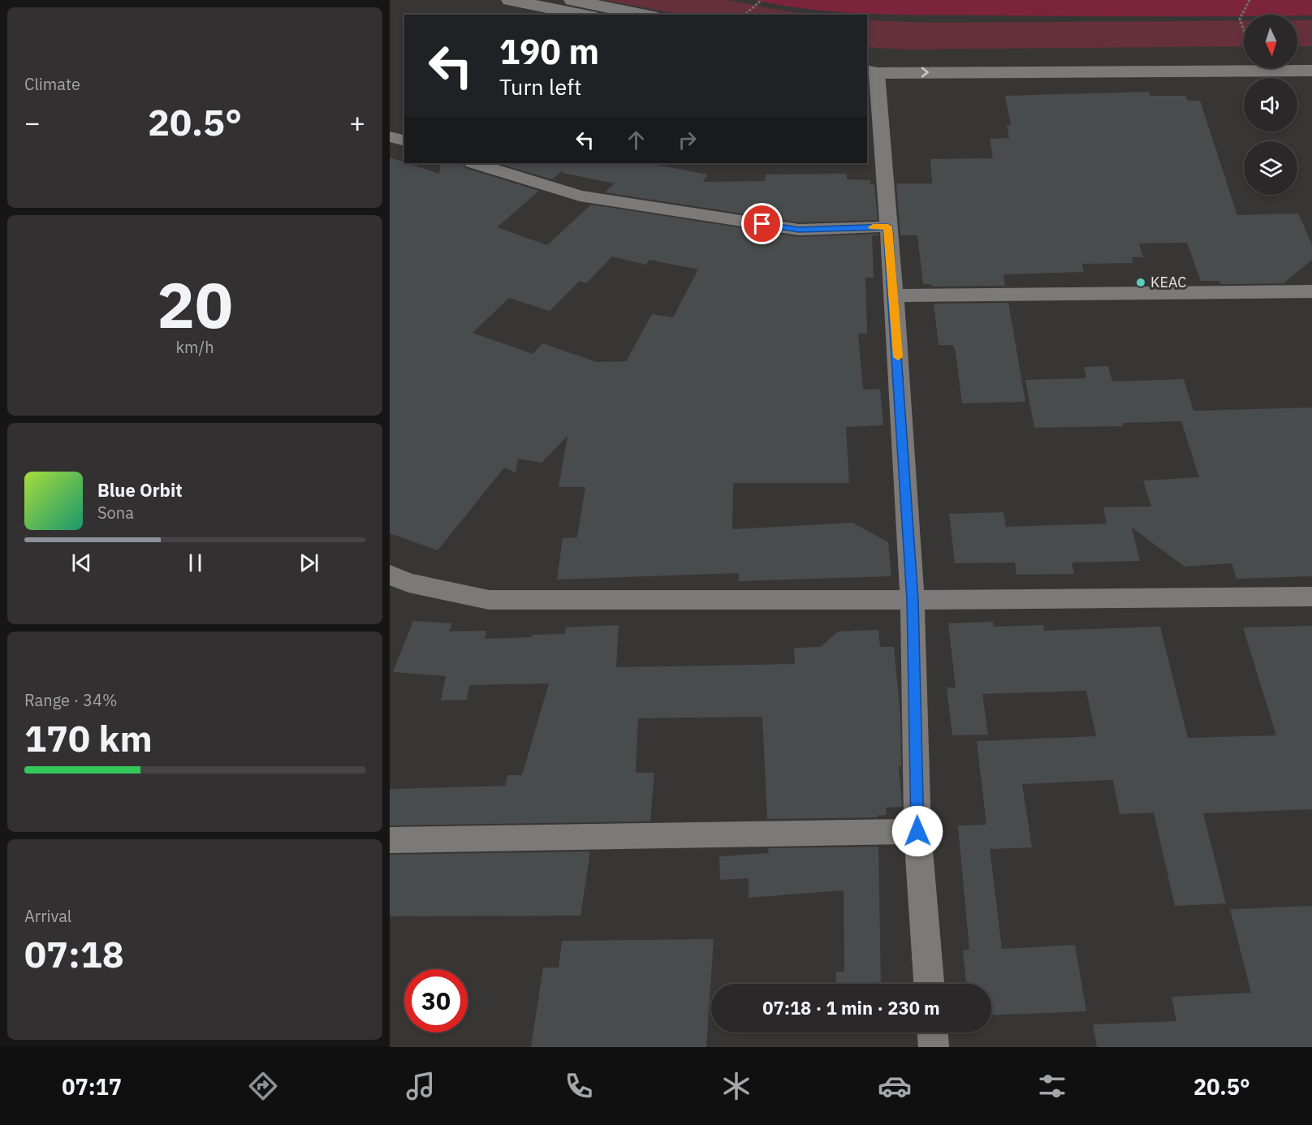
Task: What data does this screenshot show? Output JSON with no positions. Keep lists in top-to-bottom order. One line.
{"places":["KEAC"],"north":"bottom","page":{"tile":["Climate",["20","km/h"],["Range · 34%","170 km"],["Arrival","07:18"]],"turn":["190 m","Turn left"],"heat":["−","20.5°","+"],"song":["Blue Orbit","Sona"],"limit":"30","trip":"07:18 · 1 min · 230 m","tabs":["07:17","20.5°"]}}
